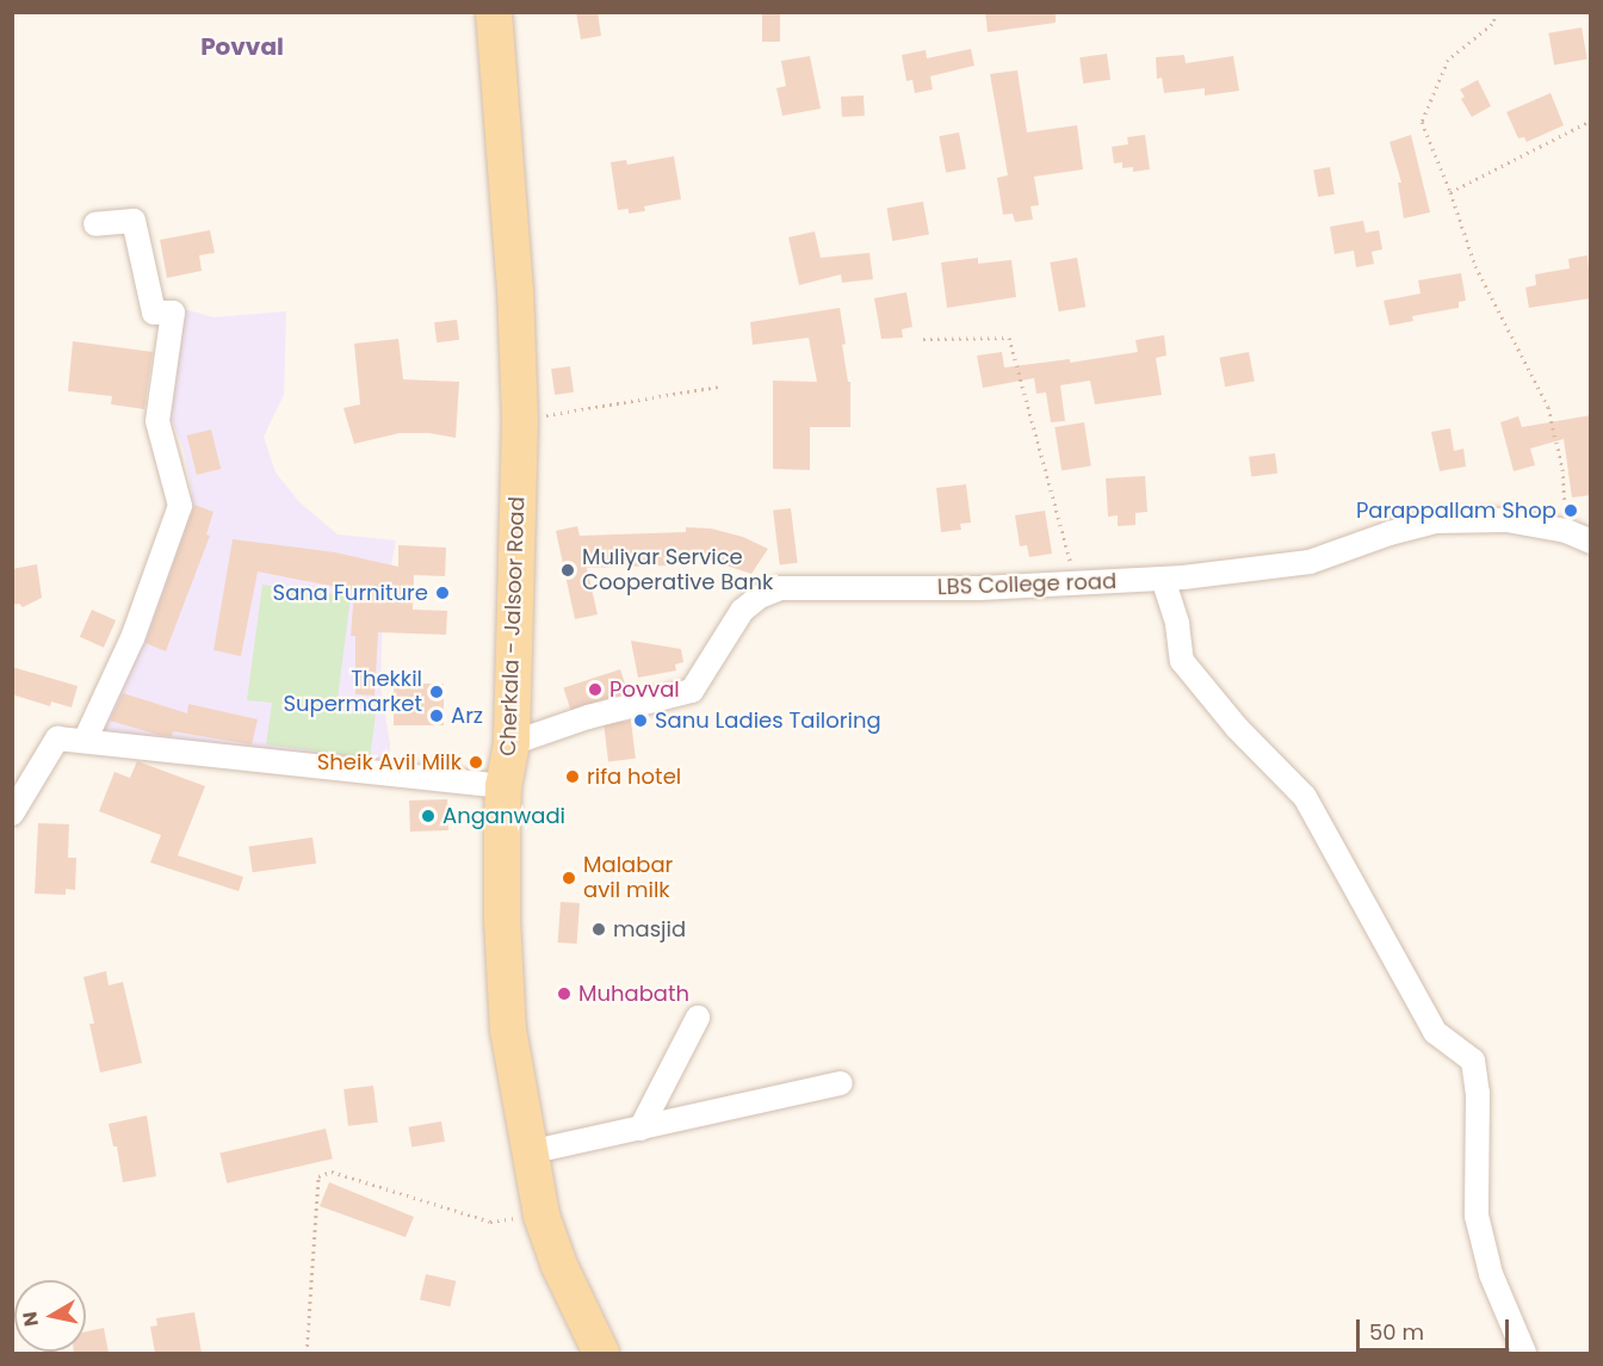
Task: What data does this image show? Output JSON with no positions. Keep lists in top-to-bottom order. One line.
{"streets":{"main road":["Cherkala - Jalsoor Road"],"street":["LBS College road"]},"crossings":[["LBS College road","Cherkala - Jalsoor Road"]],"districts":["Povval"],"places":["Parappallam Shop","Muliyar Service Cooperative Bank","Sana Furniture","Povval","Thekkil Supermarket","Arz","Sanu Ladies Tailoring","Sheik Avil Milk","rifa hotel","Anganwadi","Malabar avil milk","masjid","Muhabath"],"scale_bar":"50 m","north":"left"}
